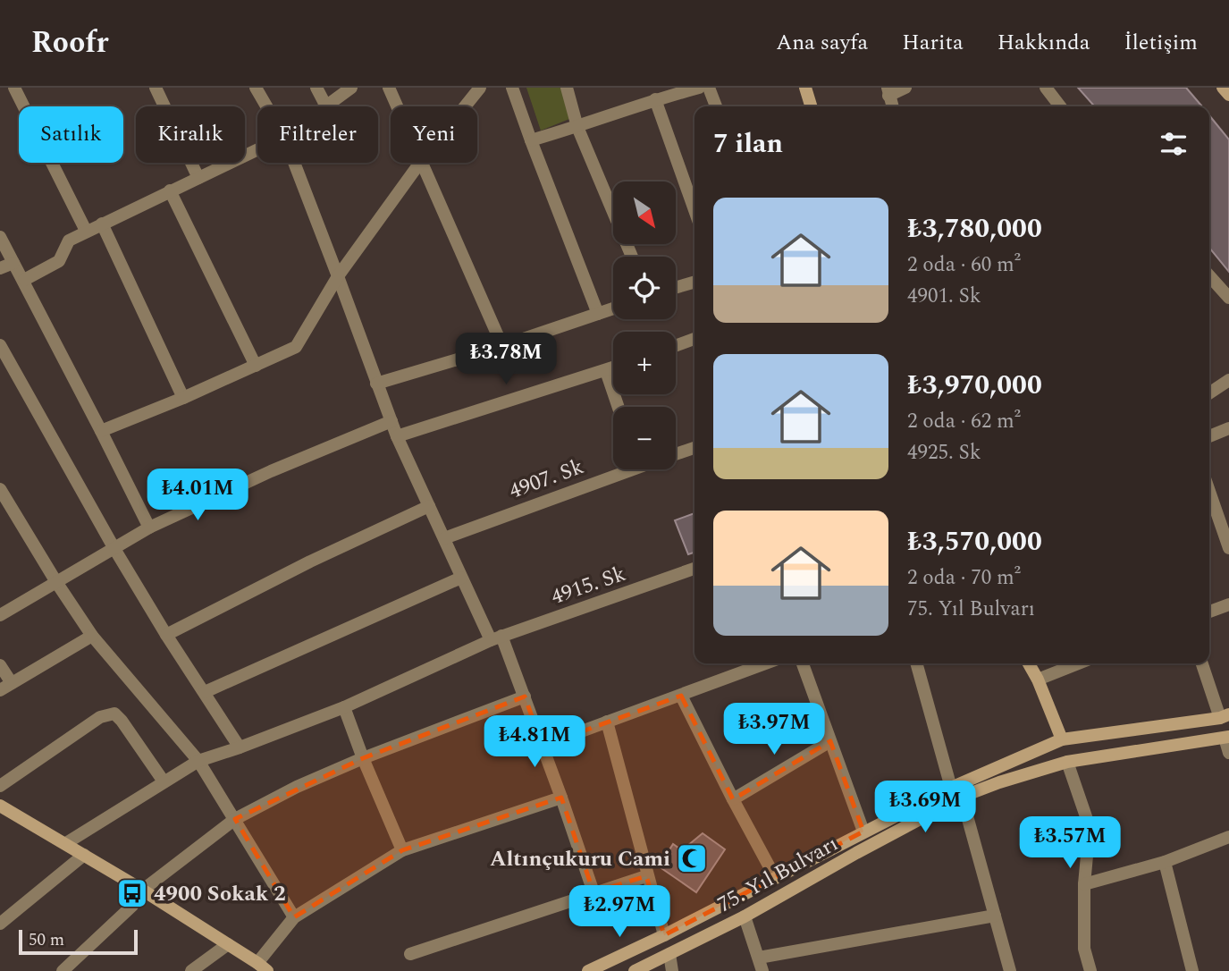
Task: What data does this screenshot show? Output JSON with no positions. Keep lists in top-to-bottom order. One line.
{"streets":{"main road":["75. Yıl Bulvarı"],"street":["4907. Sk","4915. Sk"]},"places":{"mosque":["Altınçukuru Cami"],"bus stop":["4900 Sokak 2"]},"scale_bar":"50 m","north":"bottom right","page":{"header":"Roofr","nav":["Ana sayfa","Harita","Hakkında","İletişim"],"chip":["Satılık","Kiralık","Filtreler","Yeni"],"heading":"7 ilan","map_buttons":["+","−"],"list":[{"name":"₺3,780,000","note":"2 oda · 60 m² · 4901. Sk"},{"name":"₺3,970,000","note":"2 oda · 62 m² · 4925. Sk"},{"name":"₺3,570,000","note":"2 oda · 70 m² · 75. Yıl Bulvarı"}],"price":["₺3.78M","₺4.01M","₺3.97M","₺4.81M","₺3.69M","₺3.57M","₺2.97M"],"scale":"50 m"}}
